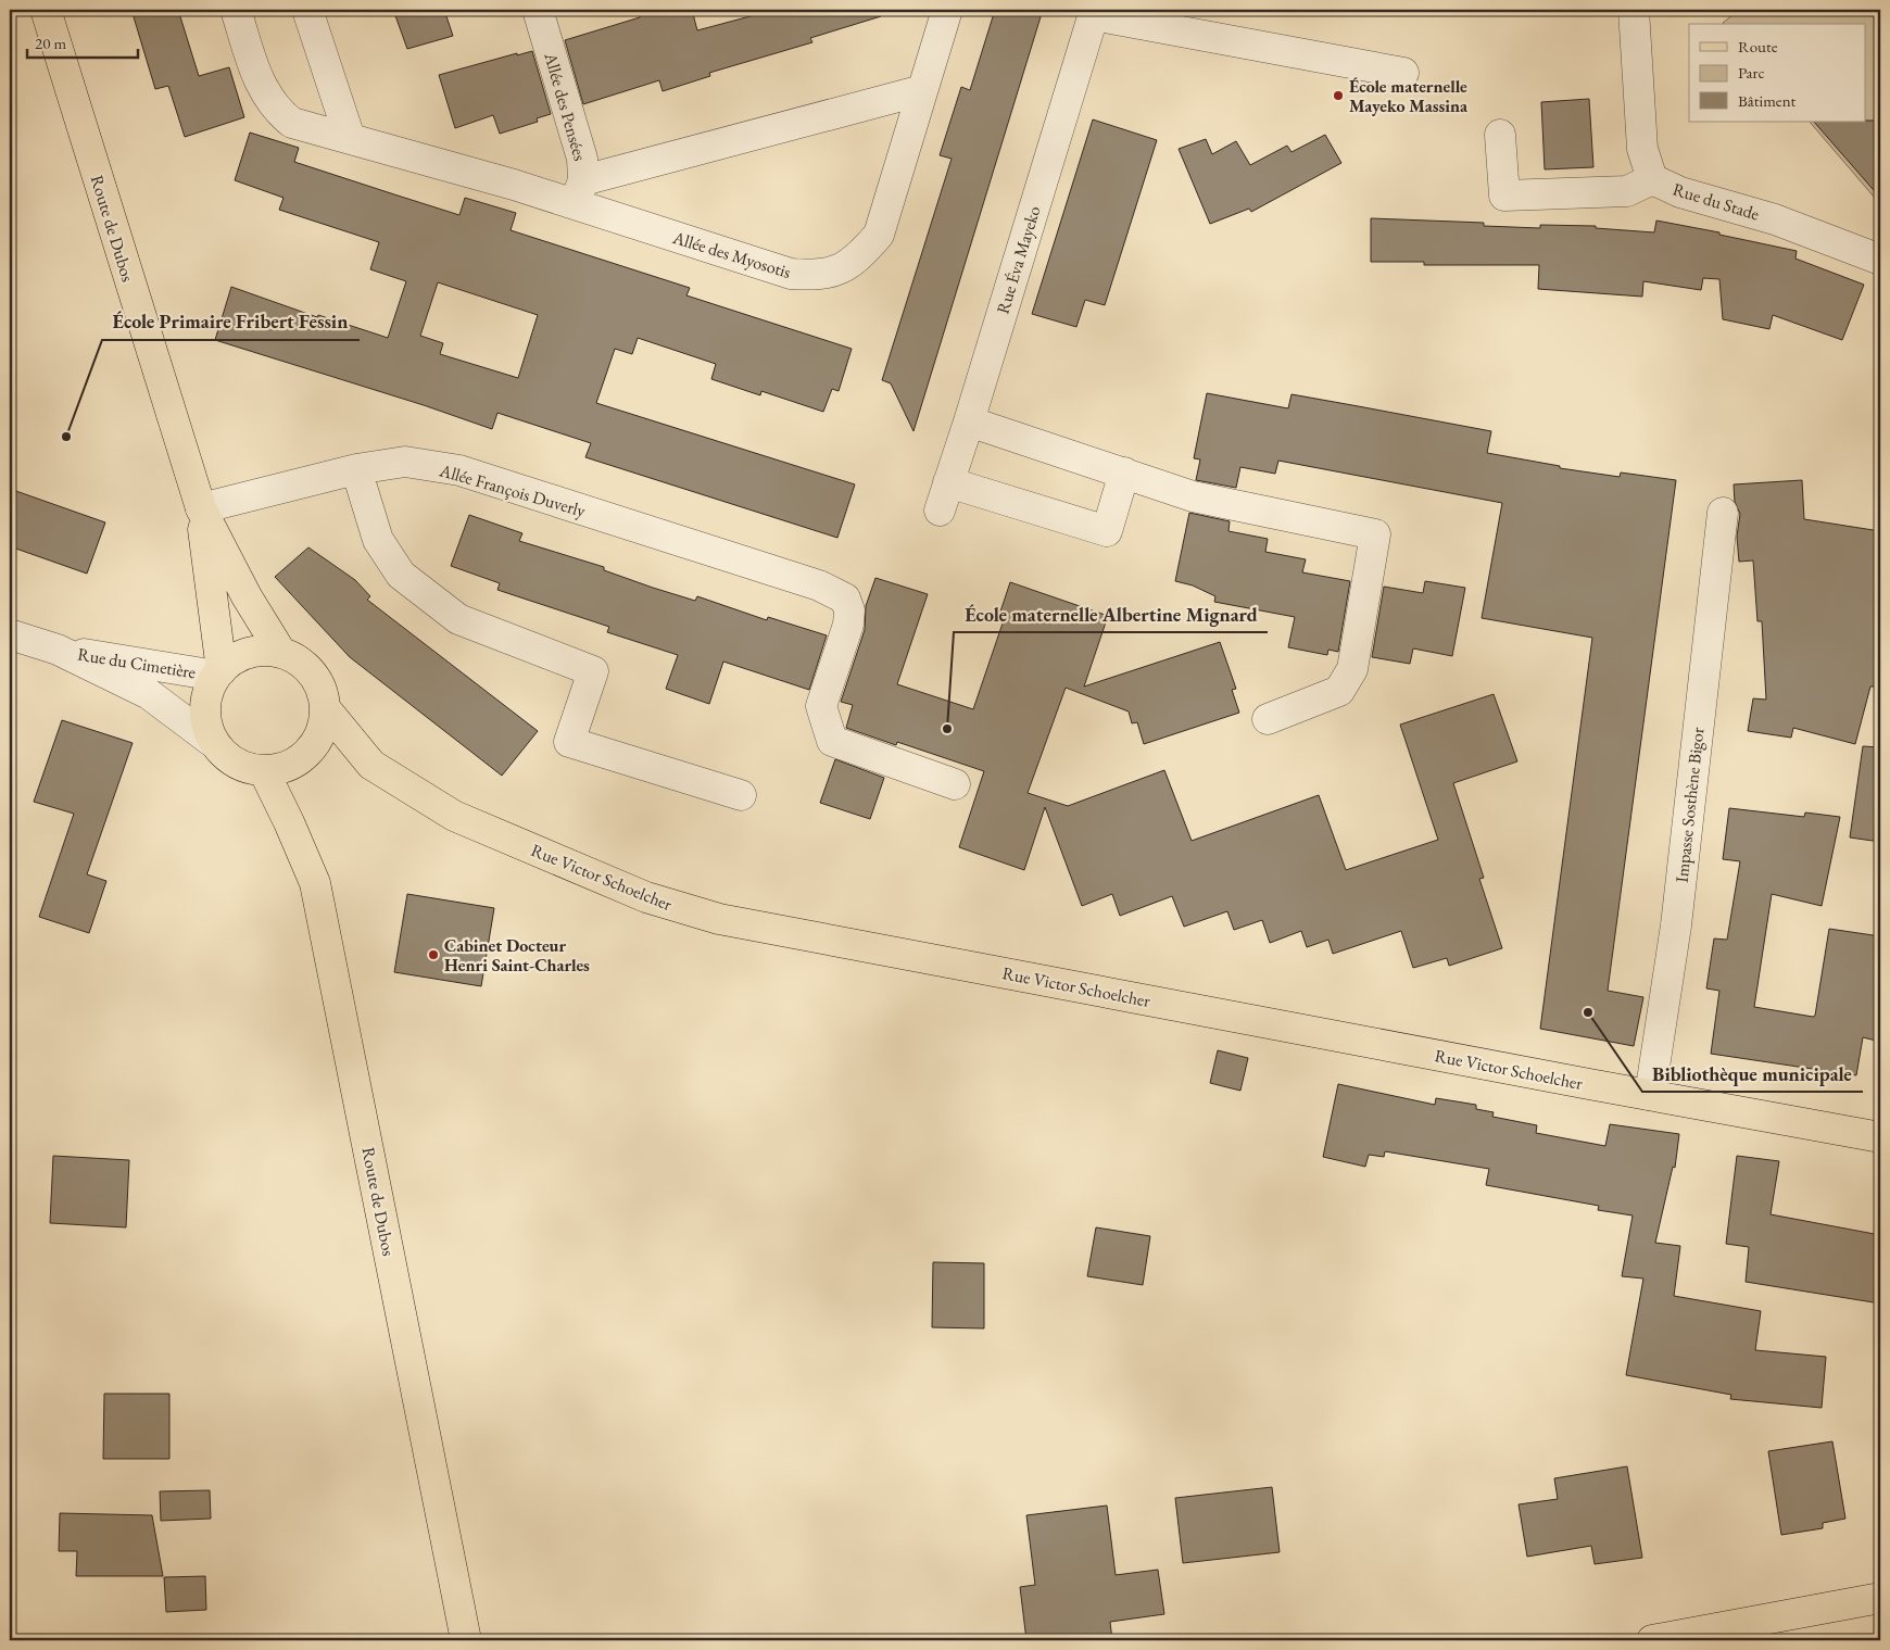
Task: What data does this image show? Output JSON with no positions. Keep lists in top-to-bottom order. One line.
{"streets":{"main road":["Route de Dubos","Rue Victor Schoelcher"],"street":["Allée des Pensées","Rue du Stade","Allée des Myosotis","Rue Éva Mayeko","Allée François Duverly","Rue du Cimetière","Impasse Sosthène Bigor"]},"crossings":[["Allée des Pensées","Allée des Myosotis"],["Route de Dubos","Allée François Duverly"],["Route de Dubos","Rue du Cimetière"],["Route de Dubos","Rue Victor Schoelcher"],["Rue du Cimetière","Rue Victor Schoelcher"],["Impasse Sosthène Bigor","Rue Victor Schoelcher"]],"places":["École maternelle Mayeko Massina","École Primaire Fribert Fessin","École maternelle Albertine Mignard","Cabinet Docteur Henri Saint-Charles","Bibliothèque municipale"],"legend":["Route","Parc","Bâtiment"],"scale_bar":"20 m"}
